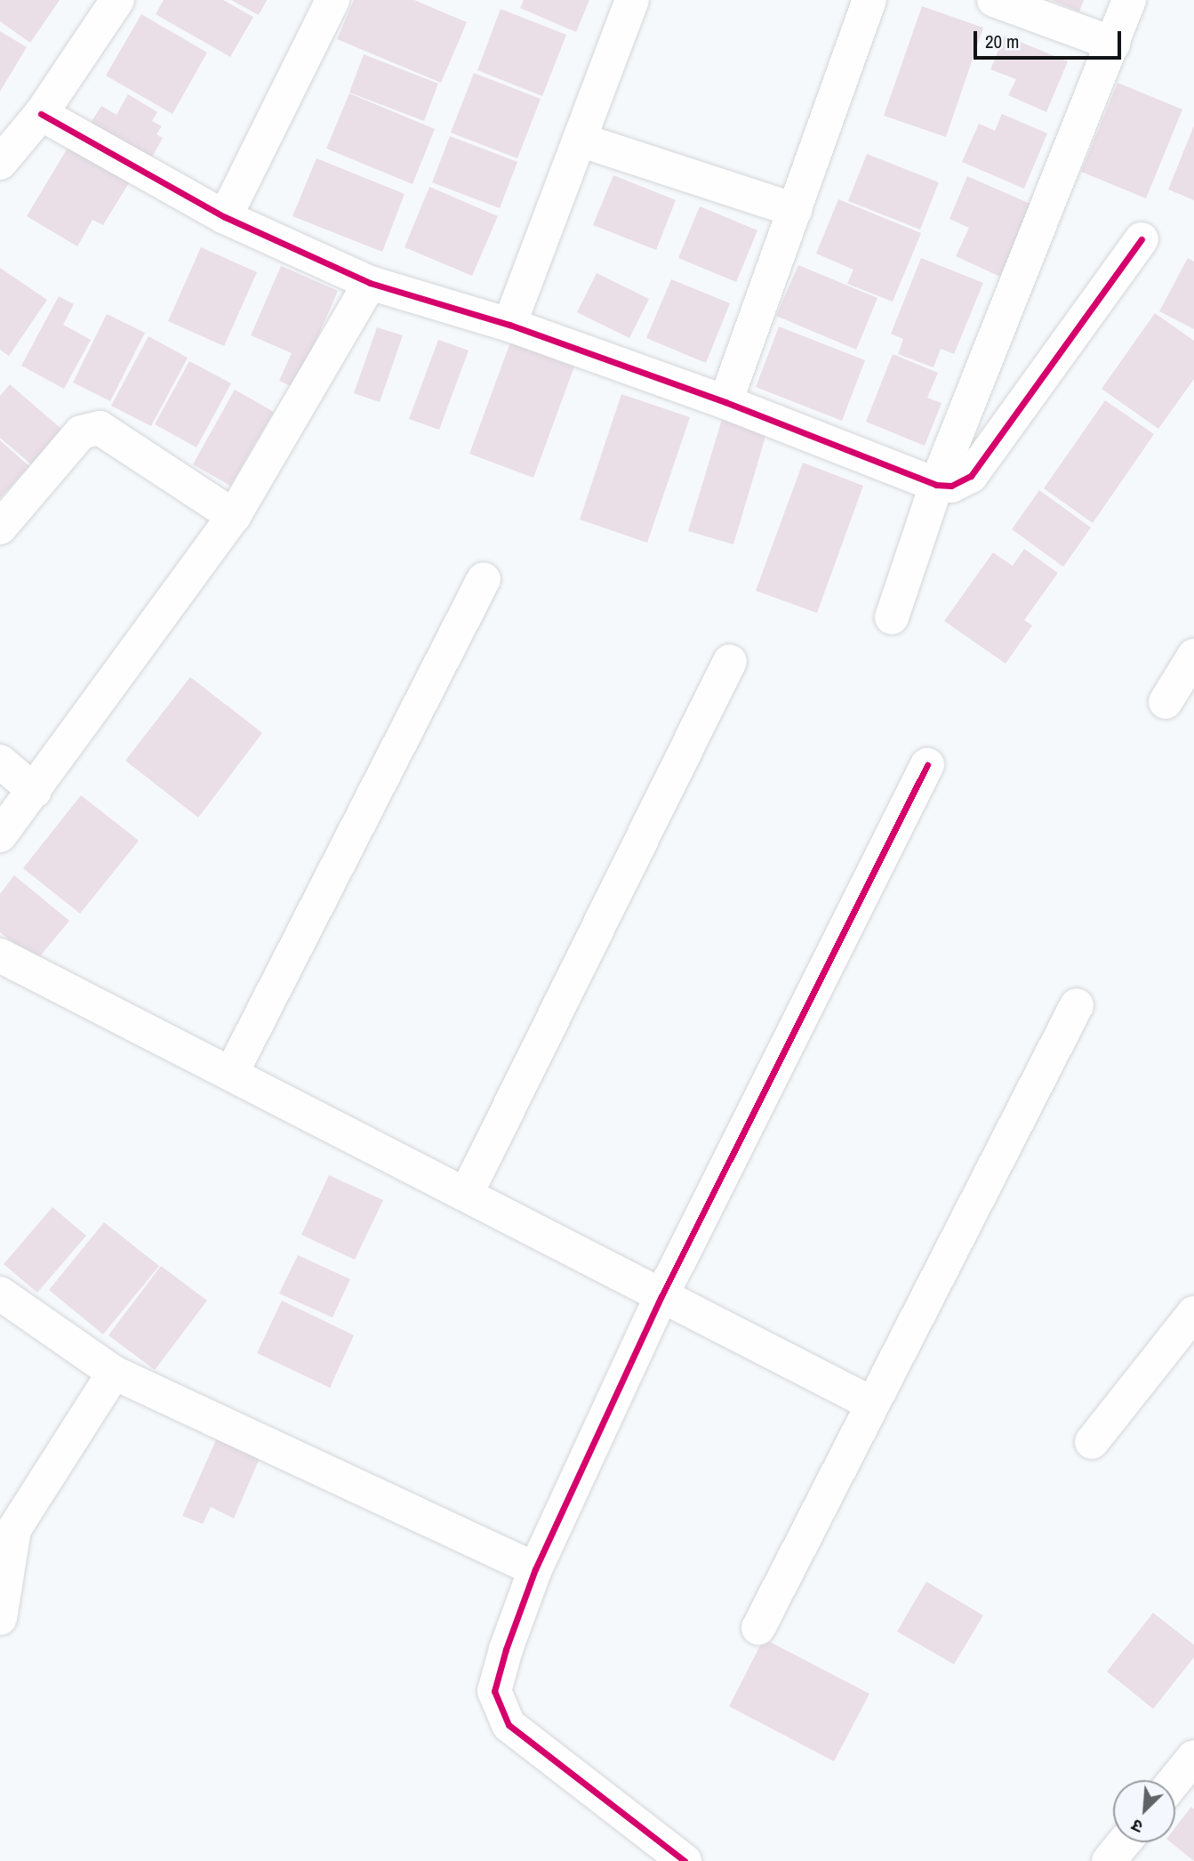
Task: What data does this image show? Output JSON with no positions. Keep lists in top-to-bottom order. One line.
{"scale_bar":"20 m","north":"bottom left"}
